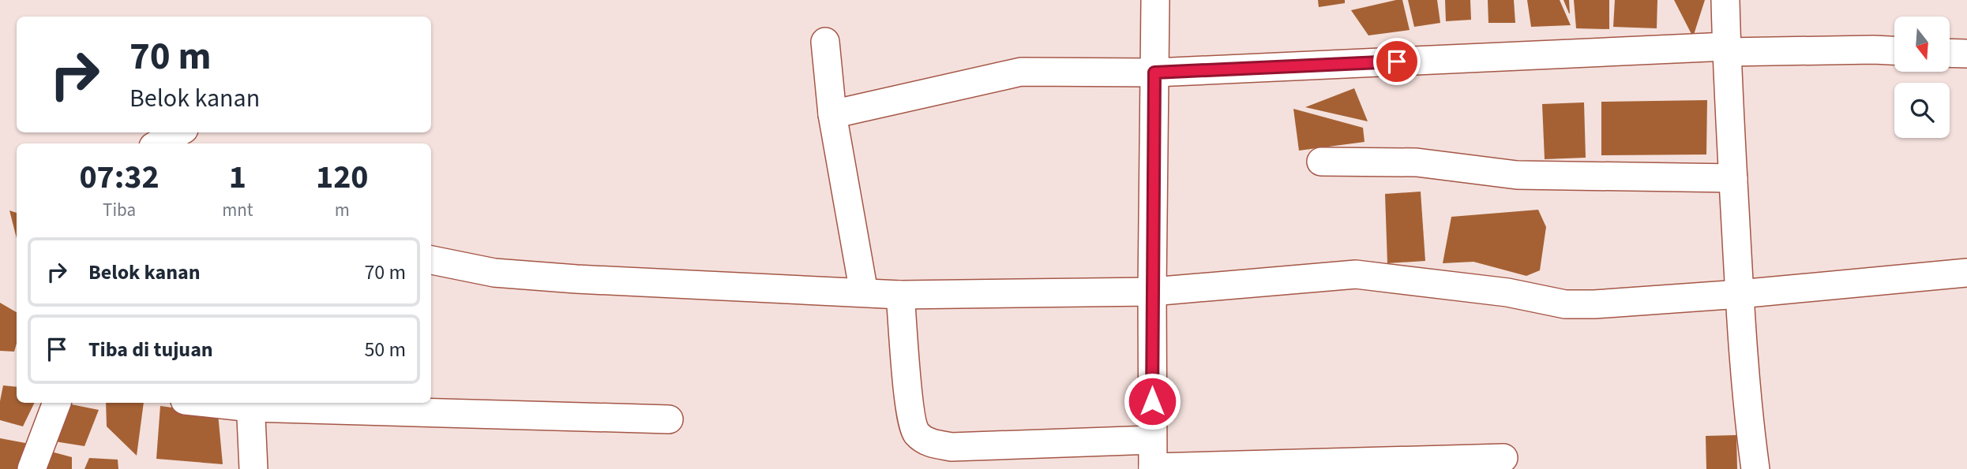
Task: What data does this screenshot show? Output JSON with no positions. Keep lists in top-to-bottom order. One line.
{"north":"bottom","page":{"turn":["70 m","Belok kanan"],"eta":["07:32","Tiba","1","mnt","120","m"],"list":[{"name":"Belok kanan","value":"70 m"},{"name":"Tiba di tujuan","value":"50 m"}]}}
